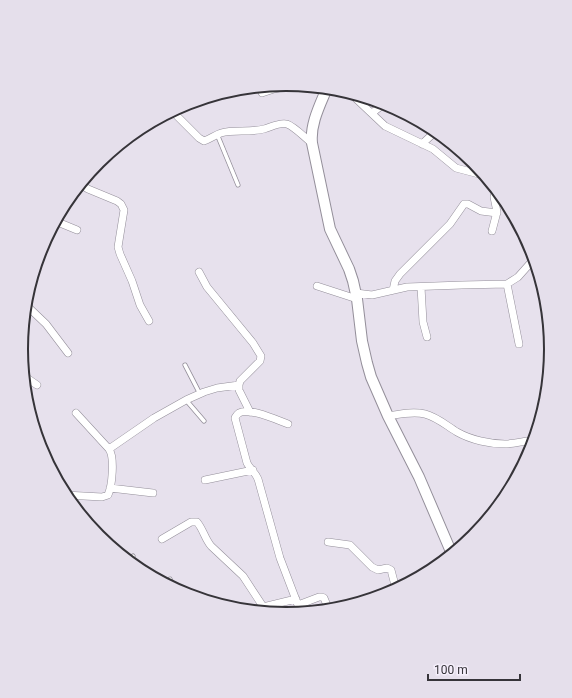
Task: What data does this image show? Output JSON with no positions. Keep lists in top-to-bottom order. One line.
{"scale_bar":"100 m"}
